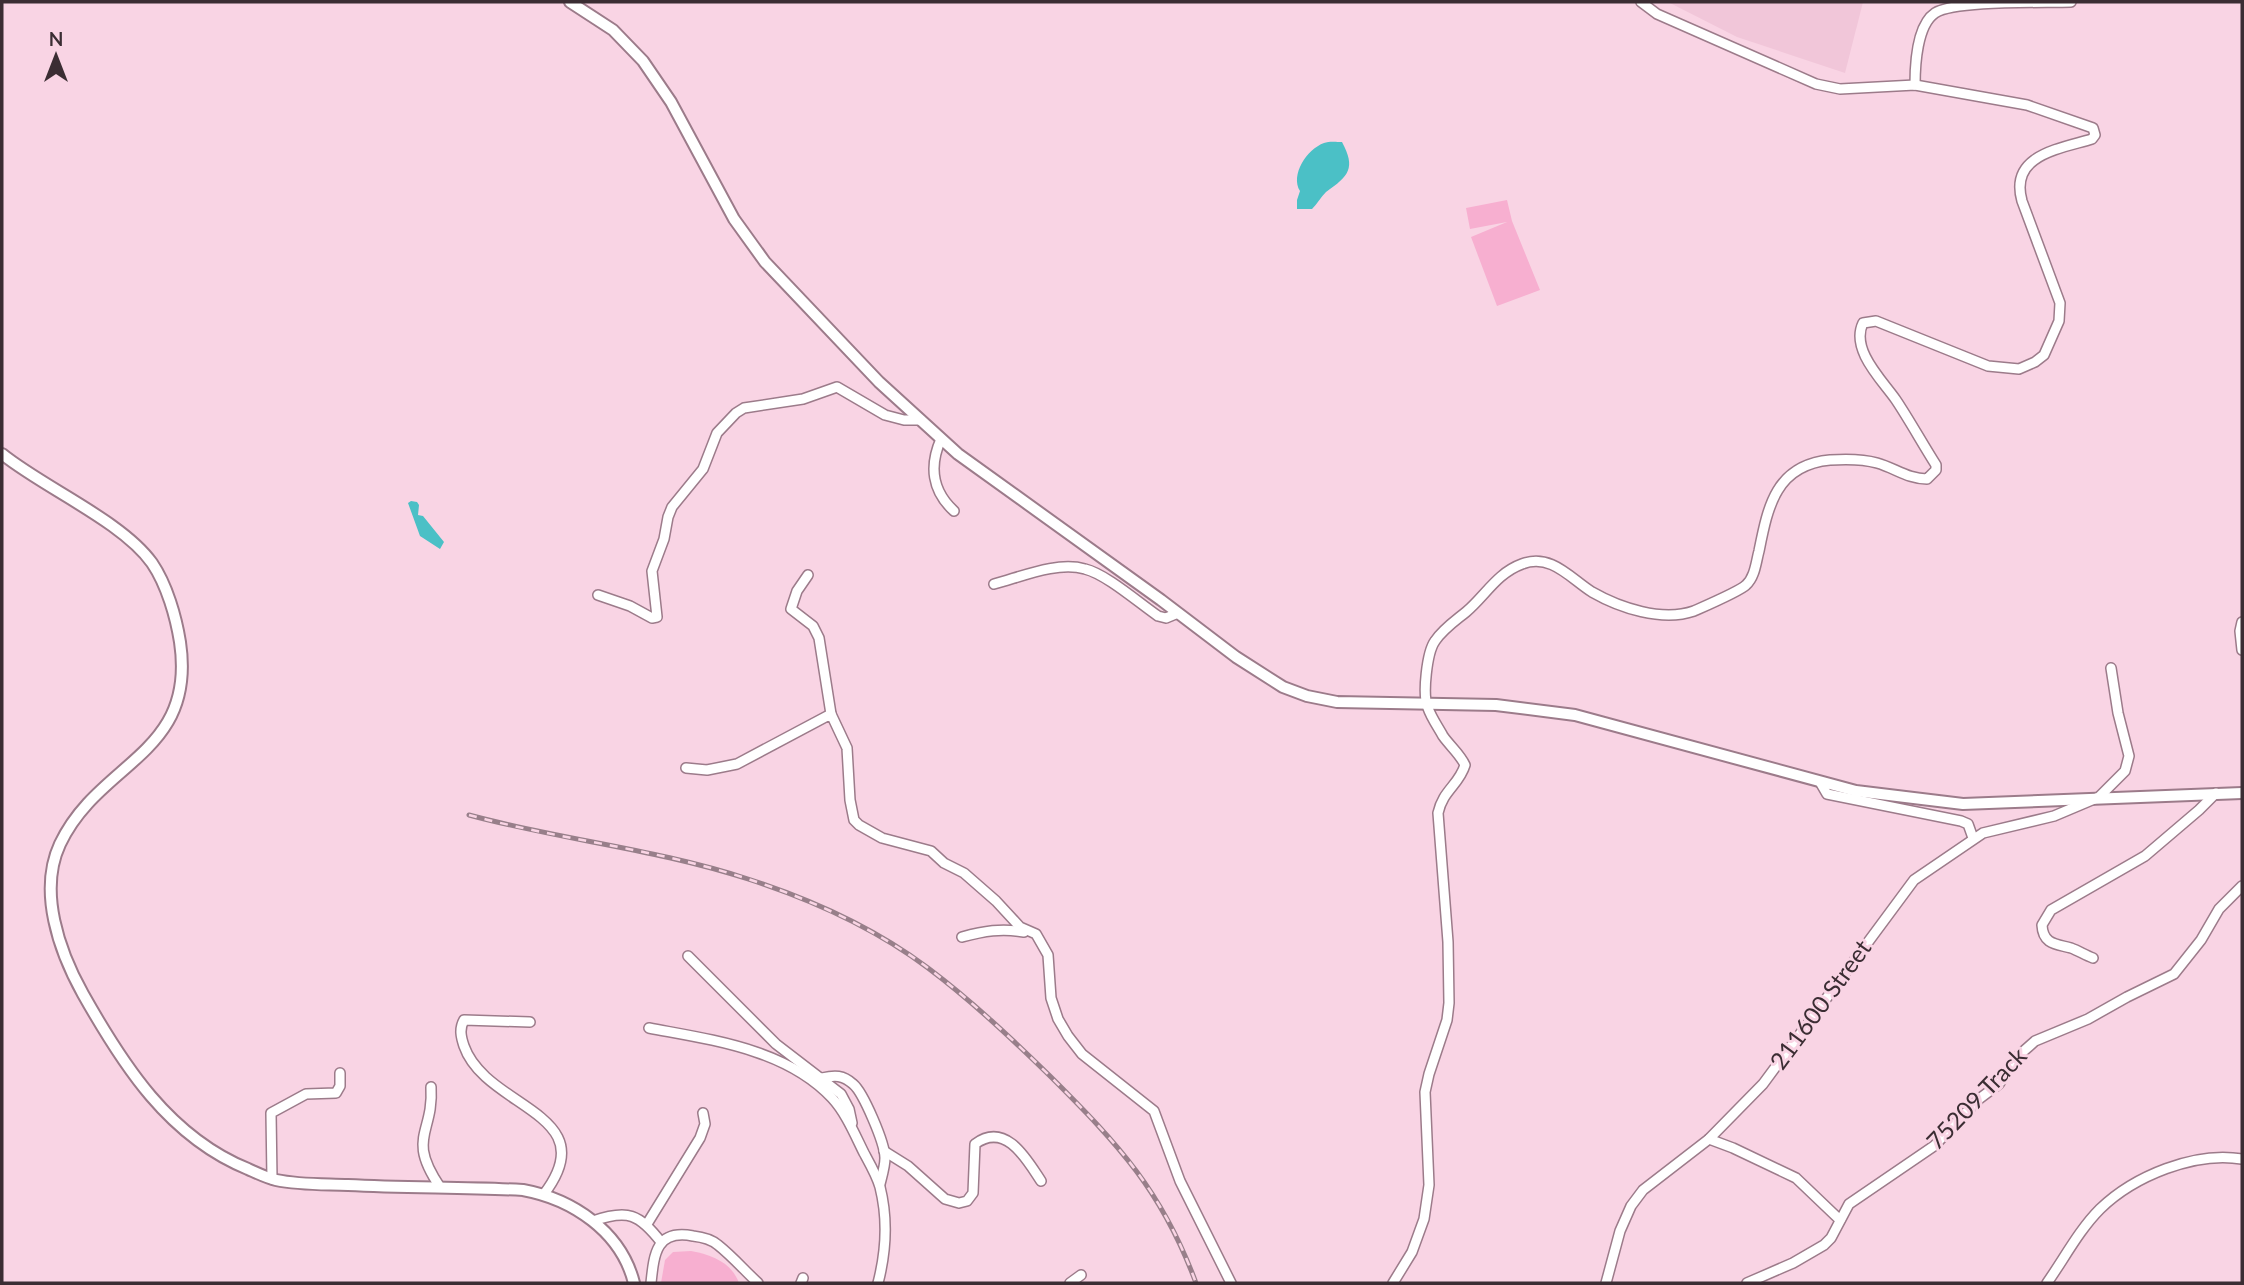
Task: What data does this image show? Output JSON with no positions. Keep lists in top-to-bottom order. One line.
{"streets":{"street":["211600 Street","75209 Track"]},"north":"top"}
